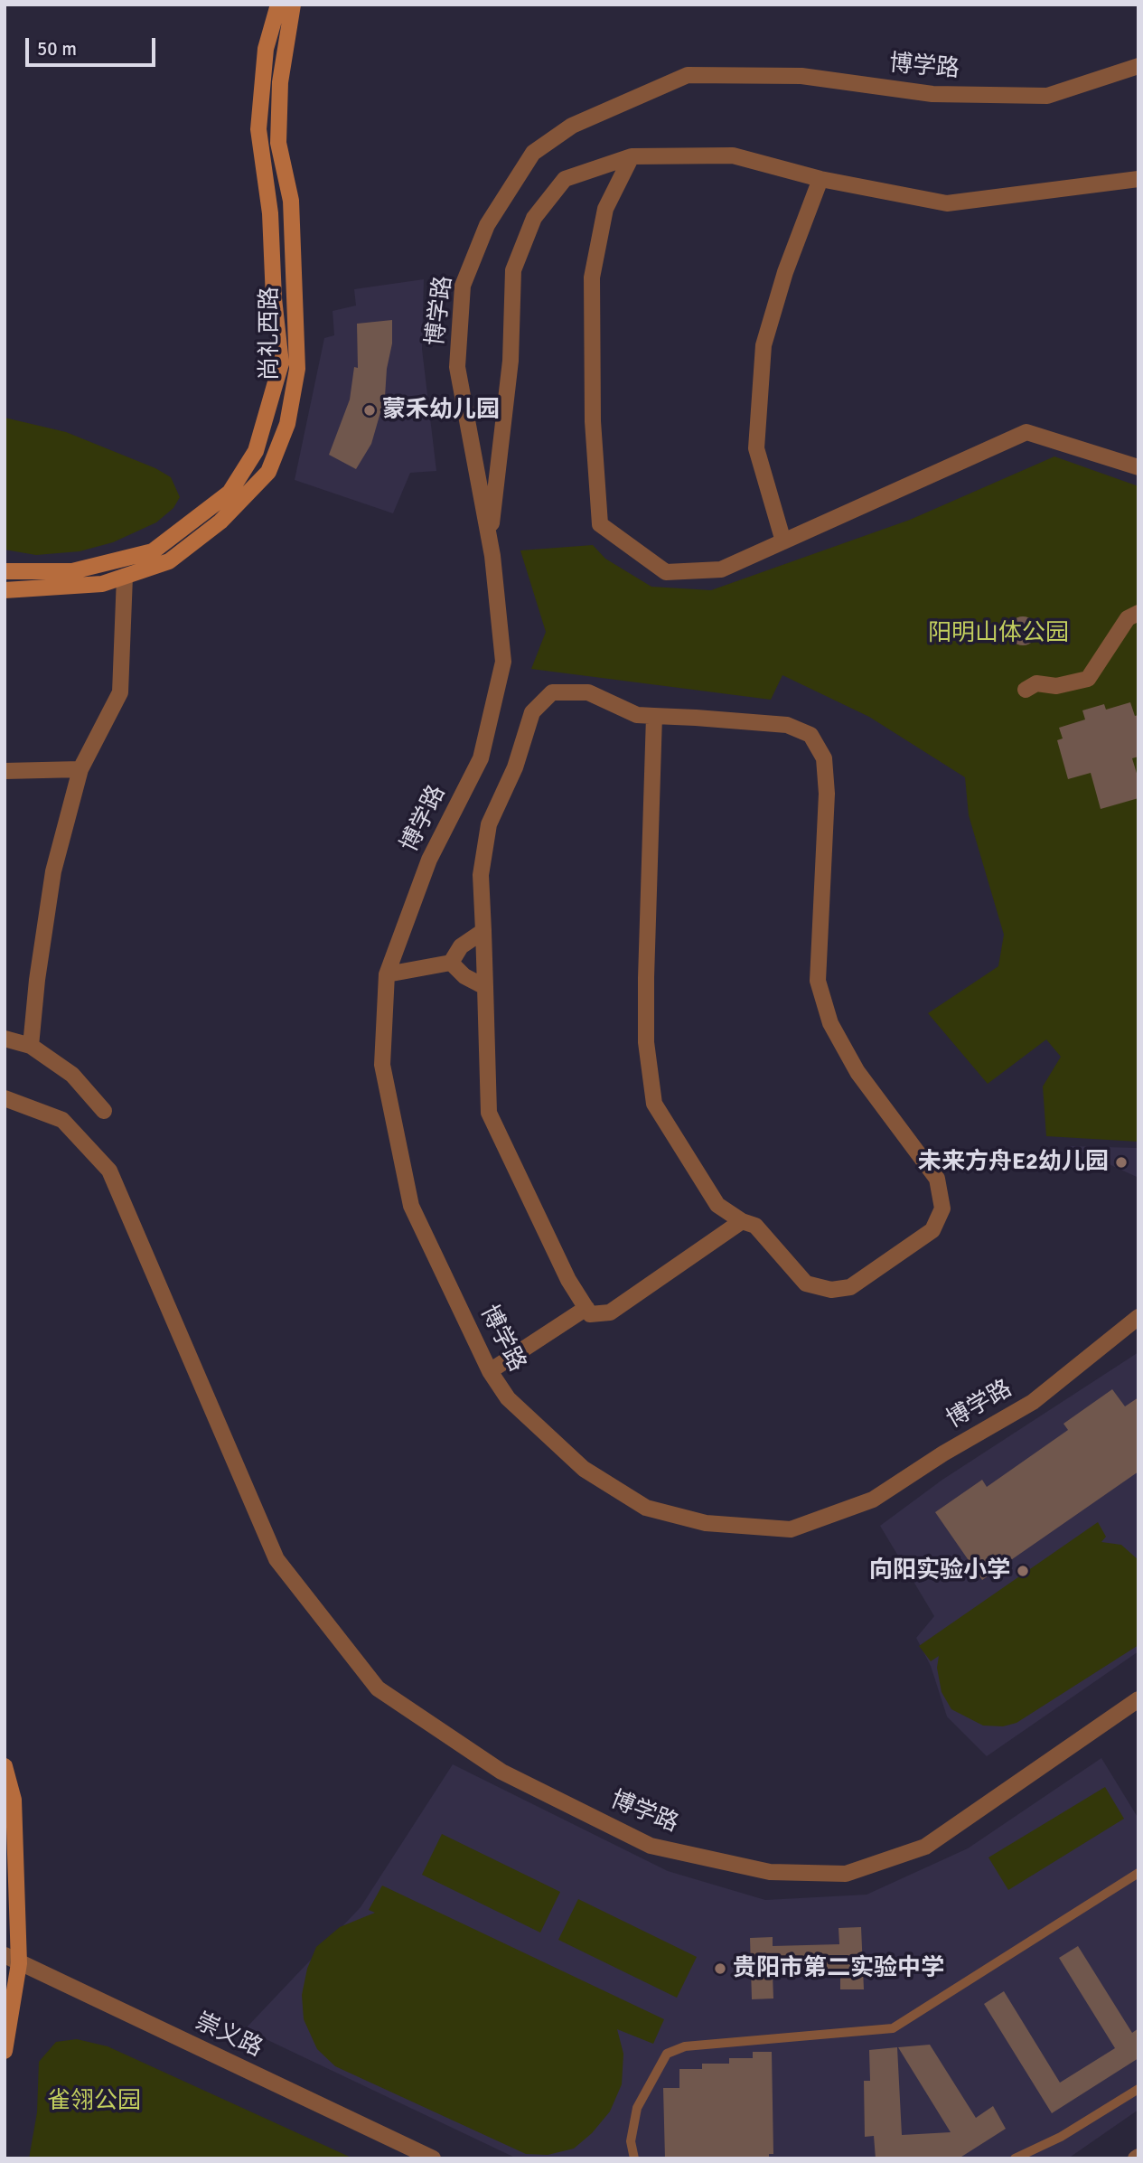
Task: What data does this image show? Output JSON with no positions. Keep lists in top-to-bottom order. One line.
{"streets":{"street":["博学路","尚礼西路","崇义路"]},"parks":["阳明山体公园","雀翎公园"],"places":["蒙禾幼儿园","未来方舟E2幼儿园","向阳实验小学","贵阳市第二实验中学"],"scale_bar":"50 m"}
